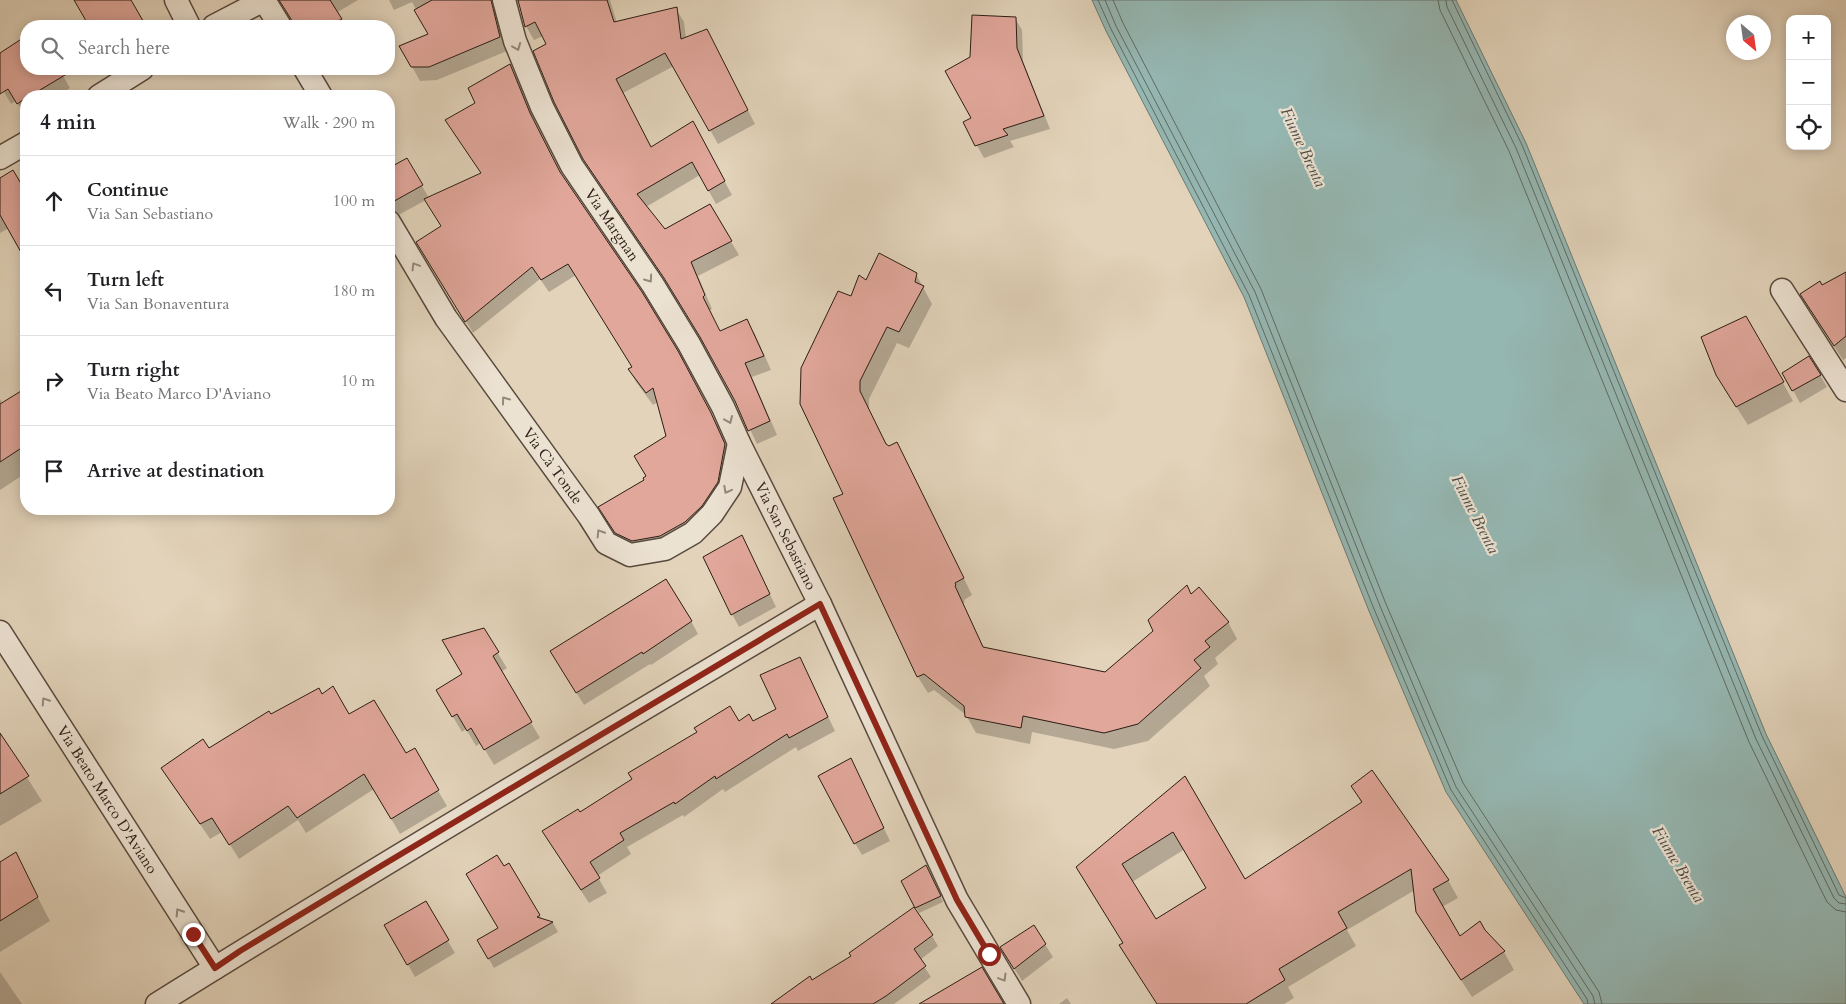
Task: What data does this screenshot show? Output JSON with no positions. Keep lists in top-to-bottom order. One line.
{"streets":{"street":["Via Margnan","Via Cà Tonde","Via San Sebastiano","Via Beato Marco D'Aviano"]},"crossings":[["Via Margnan","Via Cà Tonde"],["Via Margnan","Via San Sebastiano"],["Via Cà Tonde","Via San Sebastiano"]],"one_way":["Via Margnan","Via San Sebastiano","Via Beato Marco D'Aviano"],"water":["Fiume Brenta"],"north":"bottom right","page":{"map_buttons":["+","−"],"search":"Search here","heading":["4 min","Walk · 290 m"],"list":[["Continue","Via San Sebastiano","100 m"],["Turn left","Via San Bonaventura","180 m"],["Turn right","Via Beato Marco D'Aviano","10 m"],"Arrive at destination"]}}
